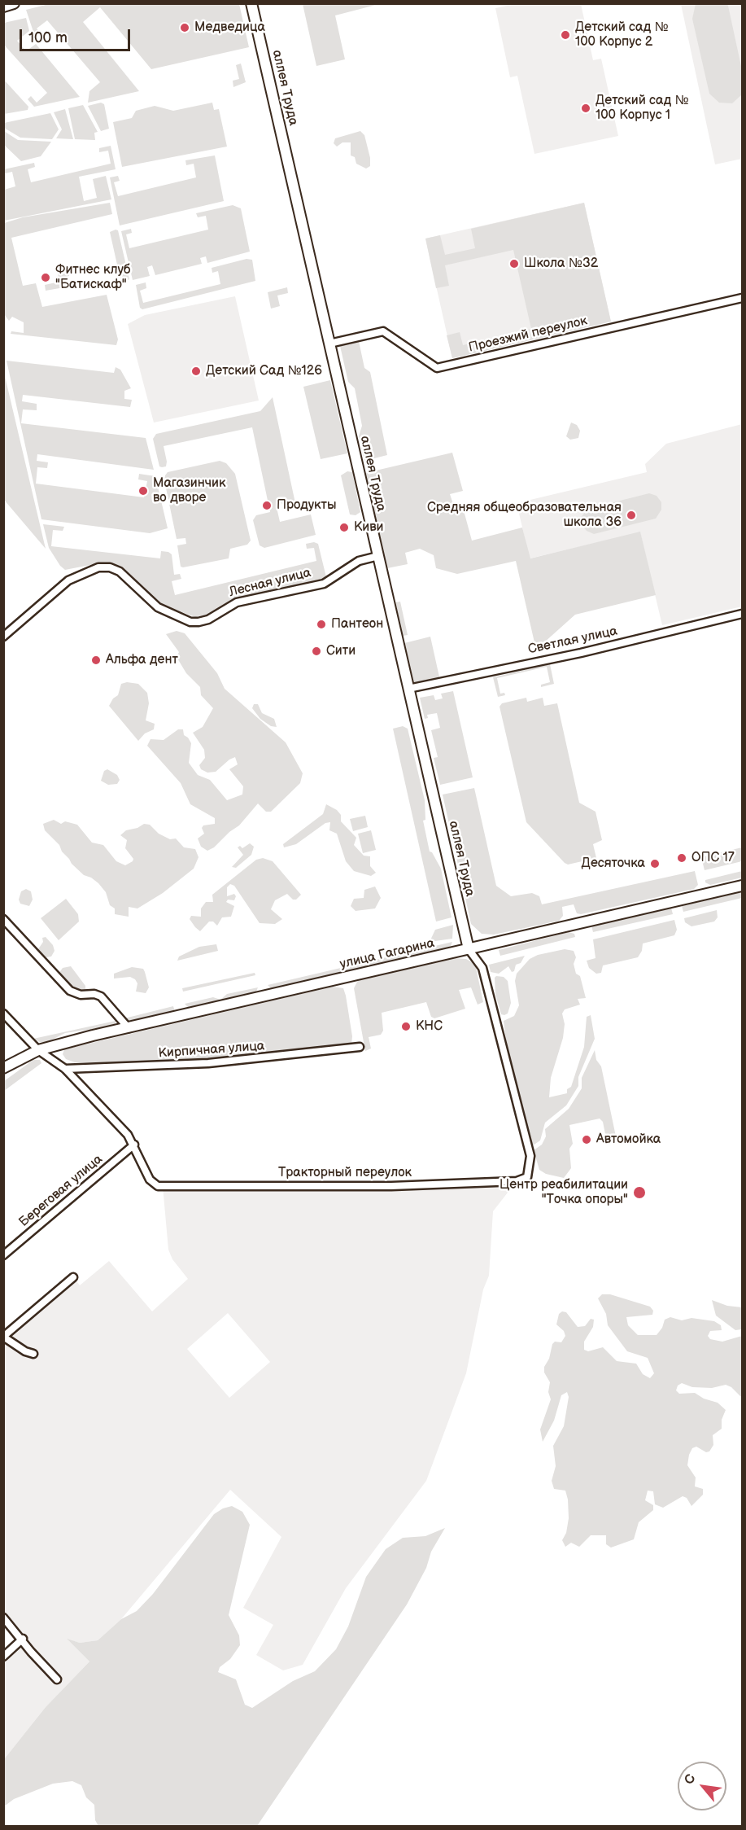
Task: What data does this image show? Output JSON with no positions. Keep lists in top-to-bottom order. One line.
{"streets":{"street":["аллея Труда","Проезжий переулок","Лесная улица","Светлая улица","улица Гагарина","Кирпичная улица","Тракторный переулок","Береговая улица"]},"crossings":[["аллея Труда","Проезжий переулок"],["аллея Труда","Лесная улица"],["аллея Труда","Светлая улица"],["аллея Труда","улица Гагарина"],["аллея Труда","Тракторный переулок"],["улица Гагарина","Тракторный переулок"],["Тракторный переулок","Береговая улица"]],"places":["Медведица","Детский сад № 100 Корпус 2","Детский сад № 100 Корпус 1","Школа №32","Фитнес клуб \"Батискаф\"","Детский Сад №126","Магазинчик во дворе","Продукты","Средняя общеобразовательная школа 36","Киви","Пантеон","Сити","Альфа дент","ОПС 17","Десяточка","КНС","Автомойка","Центр реабилитации \"Точка опоры\""],"scale_bar":"100 m","north":"top left"}
